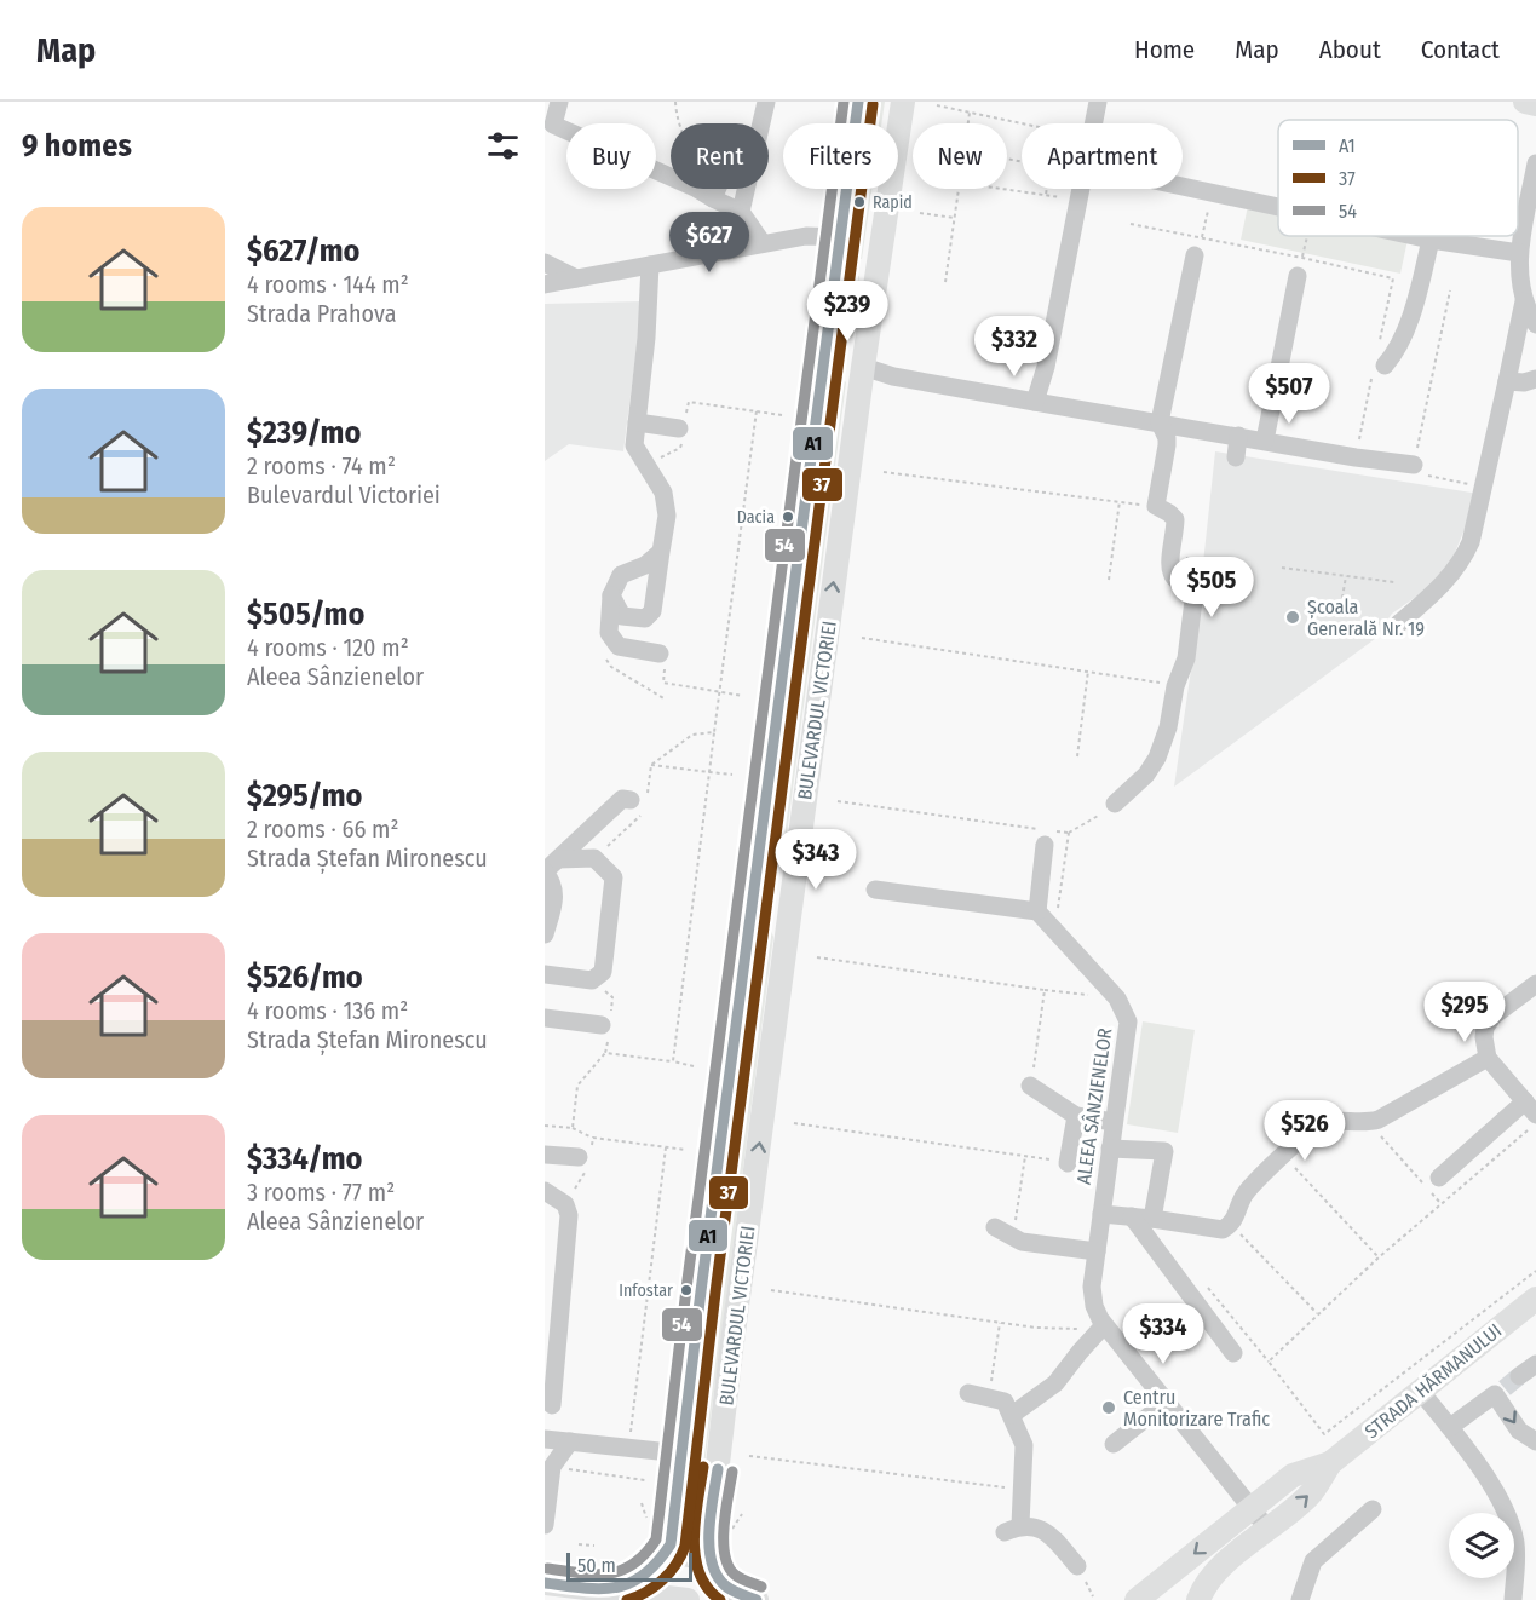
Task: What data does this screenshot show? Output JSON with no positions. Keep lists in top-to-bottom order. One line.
{"streets":{"main road":["BULEVARDUL VICTORIEI","STRADA HĂRMANULUI"],"street":["ALEEA SÂNZIENELOR"]},"crossings":[["ALEEA SÂNZIENELOR","STRADA HĂRMANULUI"]],"places":["Rapid","Dacia","Școala Generală Nr. 19","Infostar","Centru Monitorizare Trafic"],"lines":["transit line A1","transit line 54","transit line 37"],"legend":["A1","37","54"],"scale_bar":"50 m","page":{"header":"Map","nav":["Home","Map","About","Contact"],"heading":"9 homes","chip":["Buy","Rent","Filters","New","Apartment"],"list":[{"name":"$627/mo","note":"4 rooms · 144 m² · Strada Prahova"},{"name":"$239/mo","note":"2 rooms · 74 m² · Bulevardul Victoriei"},{"name":"$505/mo","note":"4 rooms · 120 m² · Aleea Sânzienelor"},{"name":"$295/mo","note":"2 rooms · 66 m² · Strada Ștefan Mironescu"},{"name":"$526/mo","note":"4 rooms · 136 m² · Strada Ștefan Mironescu"},{"name":"$334/mo","note":"3 rooms · 77 m² · Aleea Sânzienelor"}],"price":["$627","$239","$332","$507","$505","$343","$295","$526","$334"],"scale":"50 m"}}
